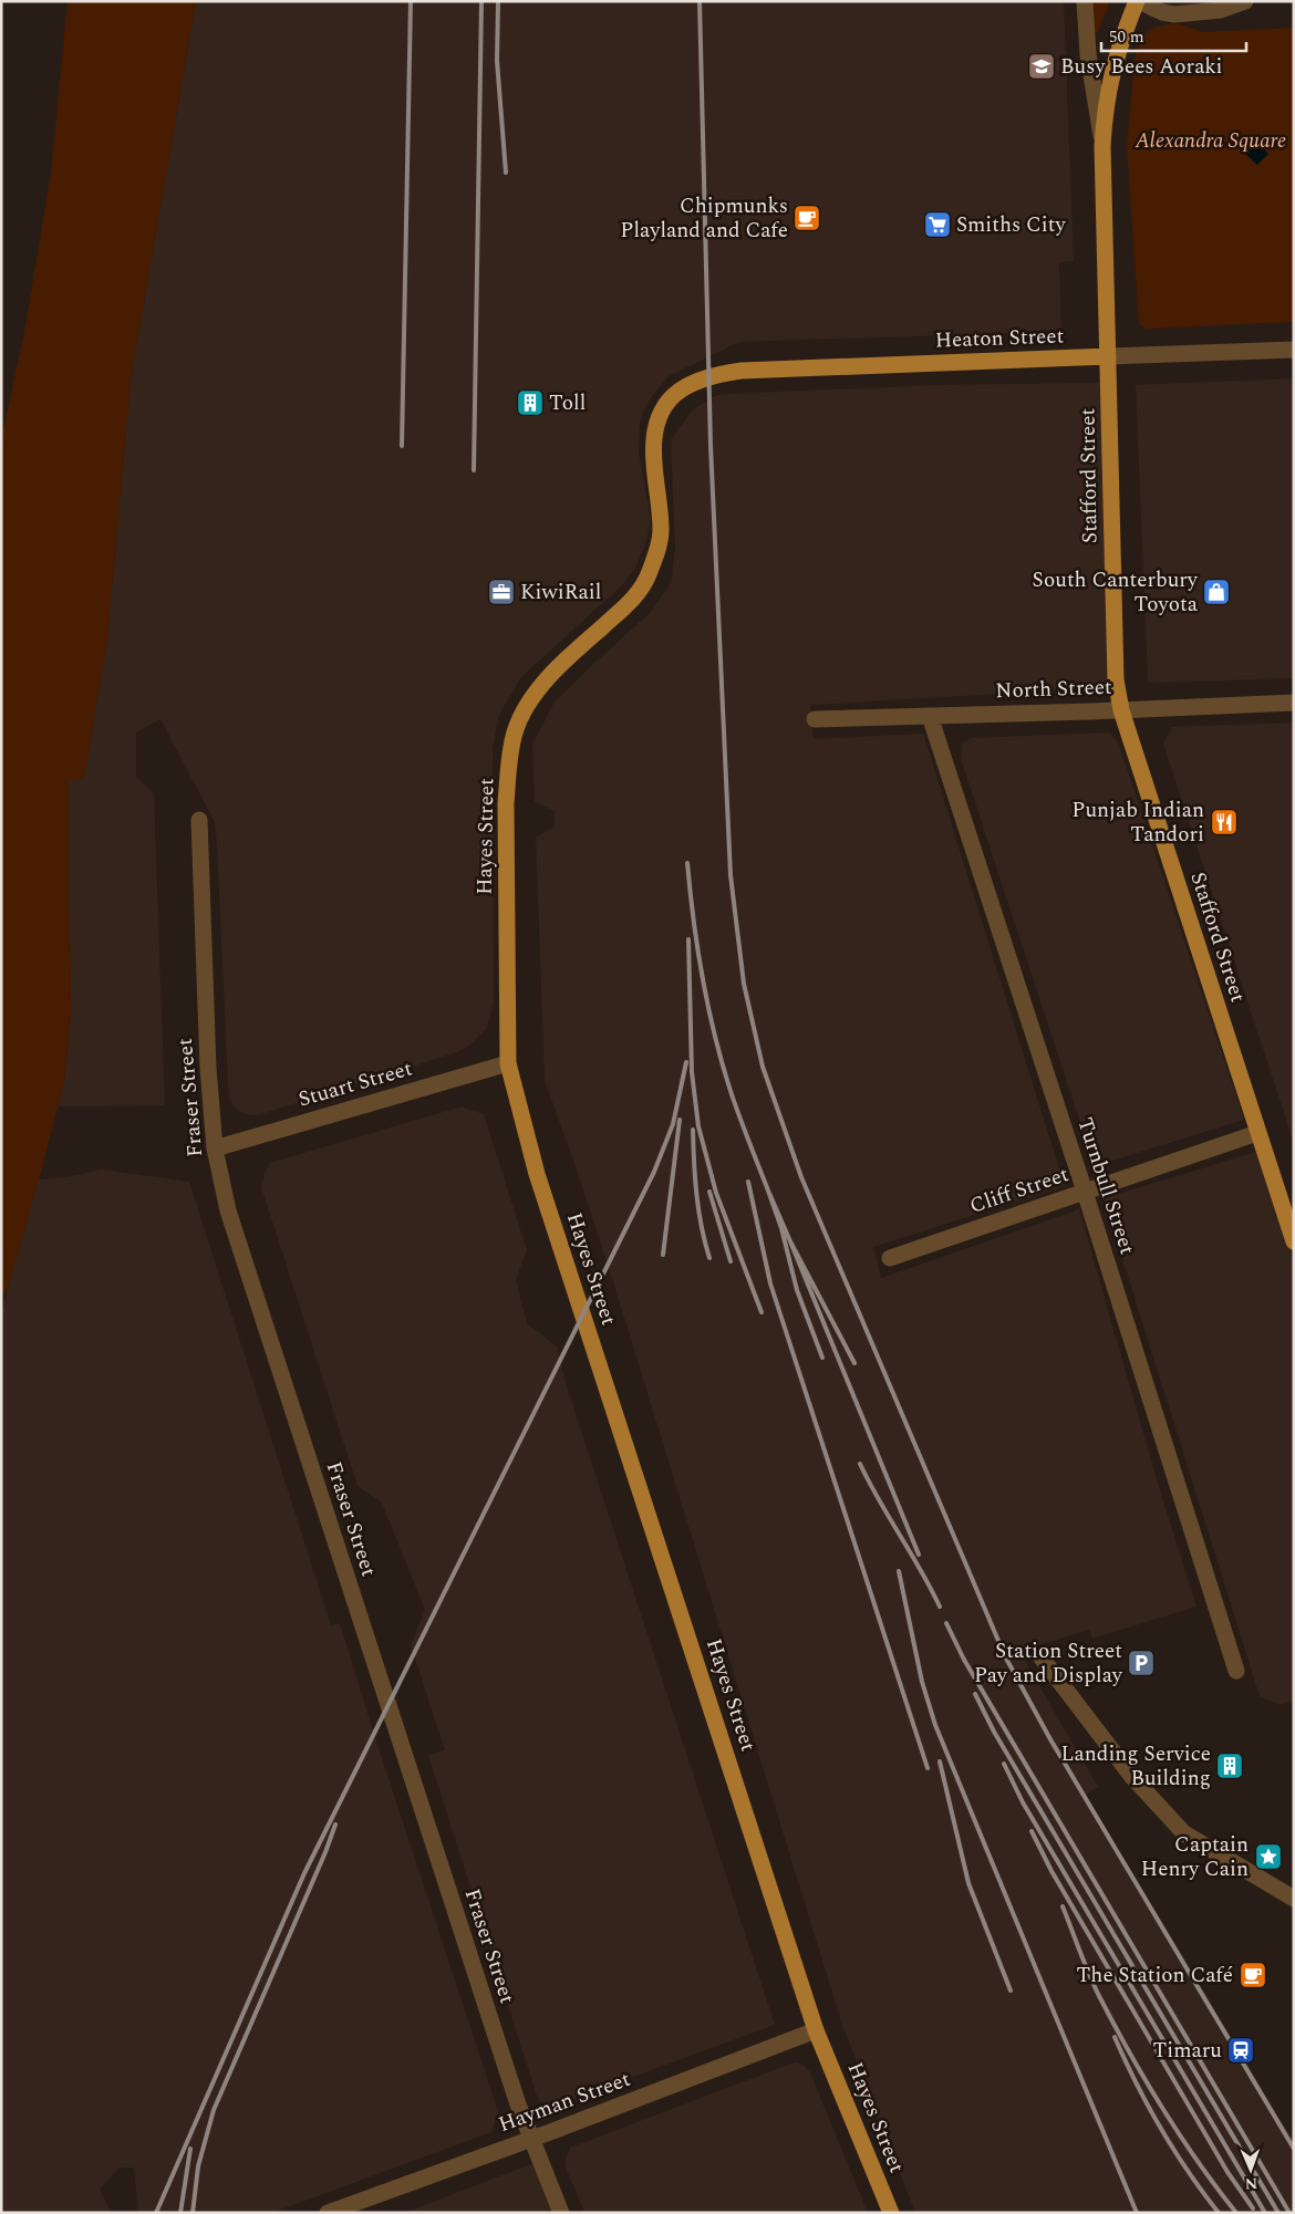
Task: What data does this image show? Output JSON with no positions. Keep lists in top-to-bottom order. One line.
{"streets":{"main road":["Heaton Street","Stafford Street","Hayes Street"],"street":["North Street","Stuart Street","Fraser Street","Turnbull Street","Cliff Street","Hayman Street"]},"crossings":[["Heaton Street","Stafford Street"],["Heaton Street","Hayes Street"],["Stafford Street","North Street"],["Stafford Street","Cliff Street"],["North Street","Turnbull Street"],["Hayes Street","Stuart Street"],["Hayes Street","Hayman Street"],["Stuart Street","Fraser Street"],["Fraser Street","Hayman Street"],["Turnbull Street","Cliff Street"]],"parks":["Alexandra Square"],"places":{"school or university":["Busy Bees Aoraki"],"cafe":["Chipmunks Playland and Cafe","The Station Café"],"supermarket":["Smiths City"],"building":["Toll","Landing Service Building"],"office":["KiwiRail"],"shop":["South Canterbury Toyota"],"restaurant":["Punjab Indian Tandori"],"parking":["Station Street Pay and Display"],"place":["Captain Henry Cain"],"station":["Timaru"]},"scale_bar":"50 m","north":"bottom"}
